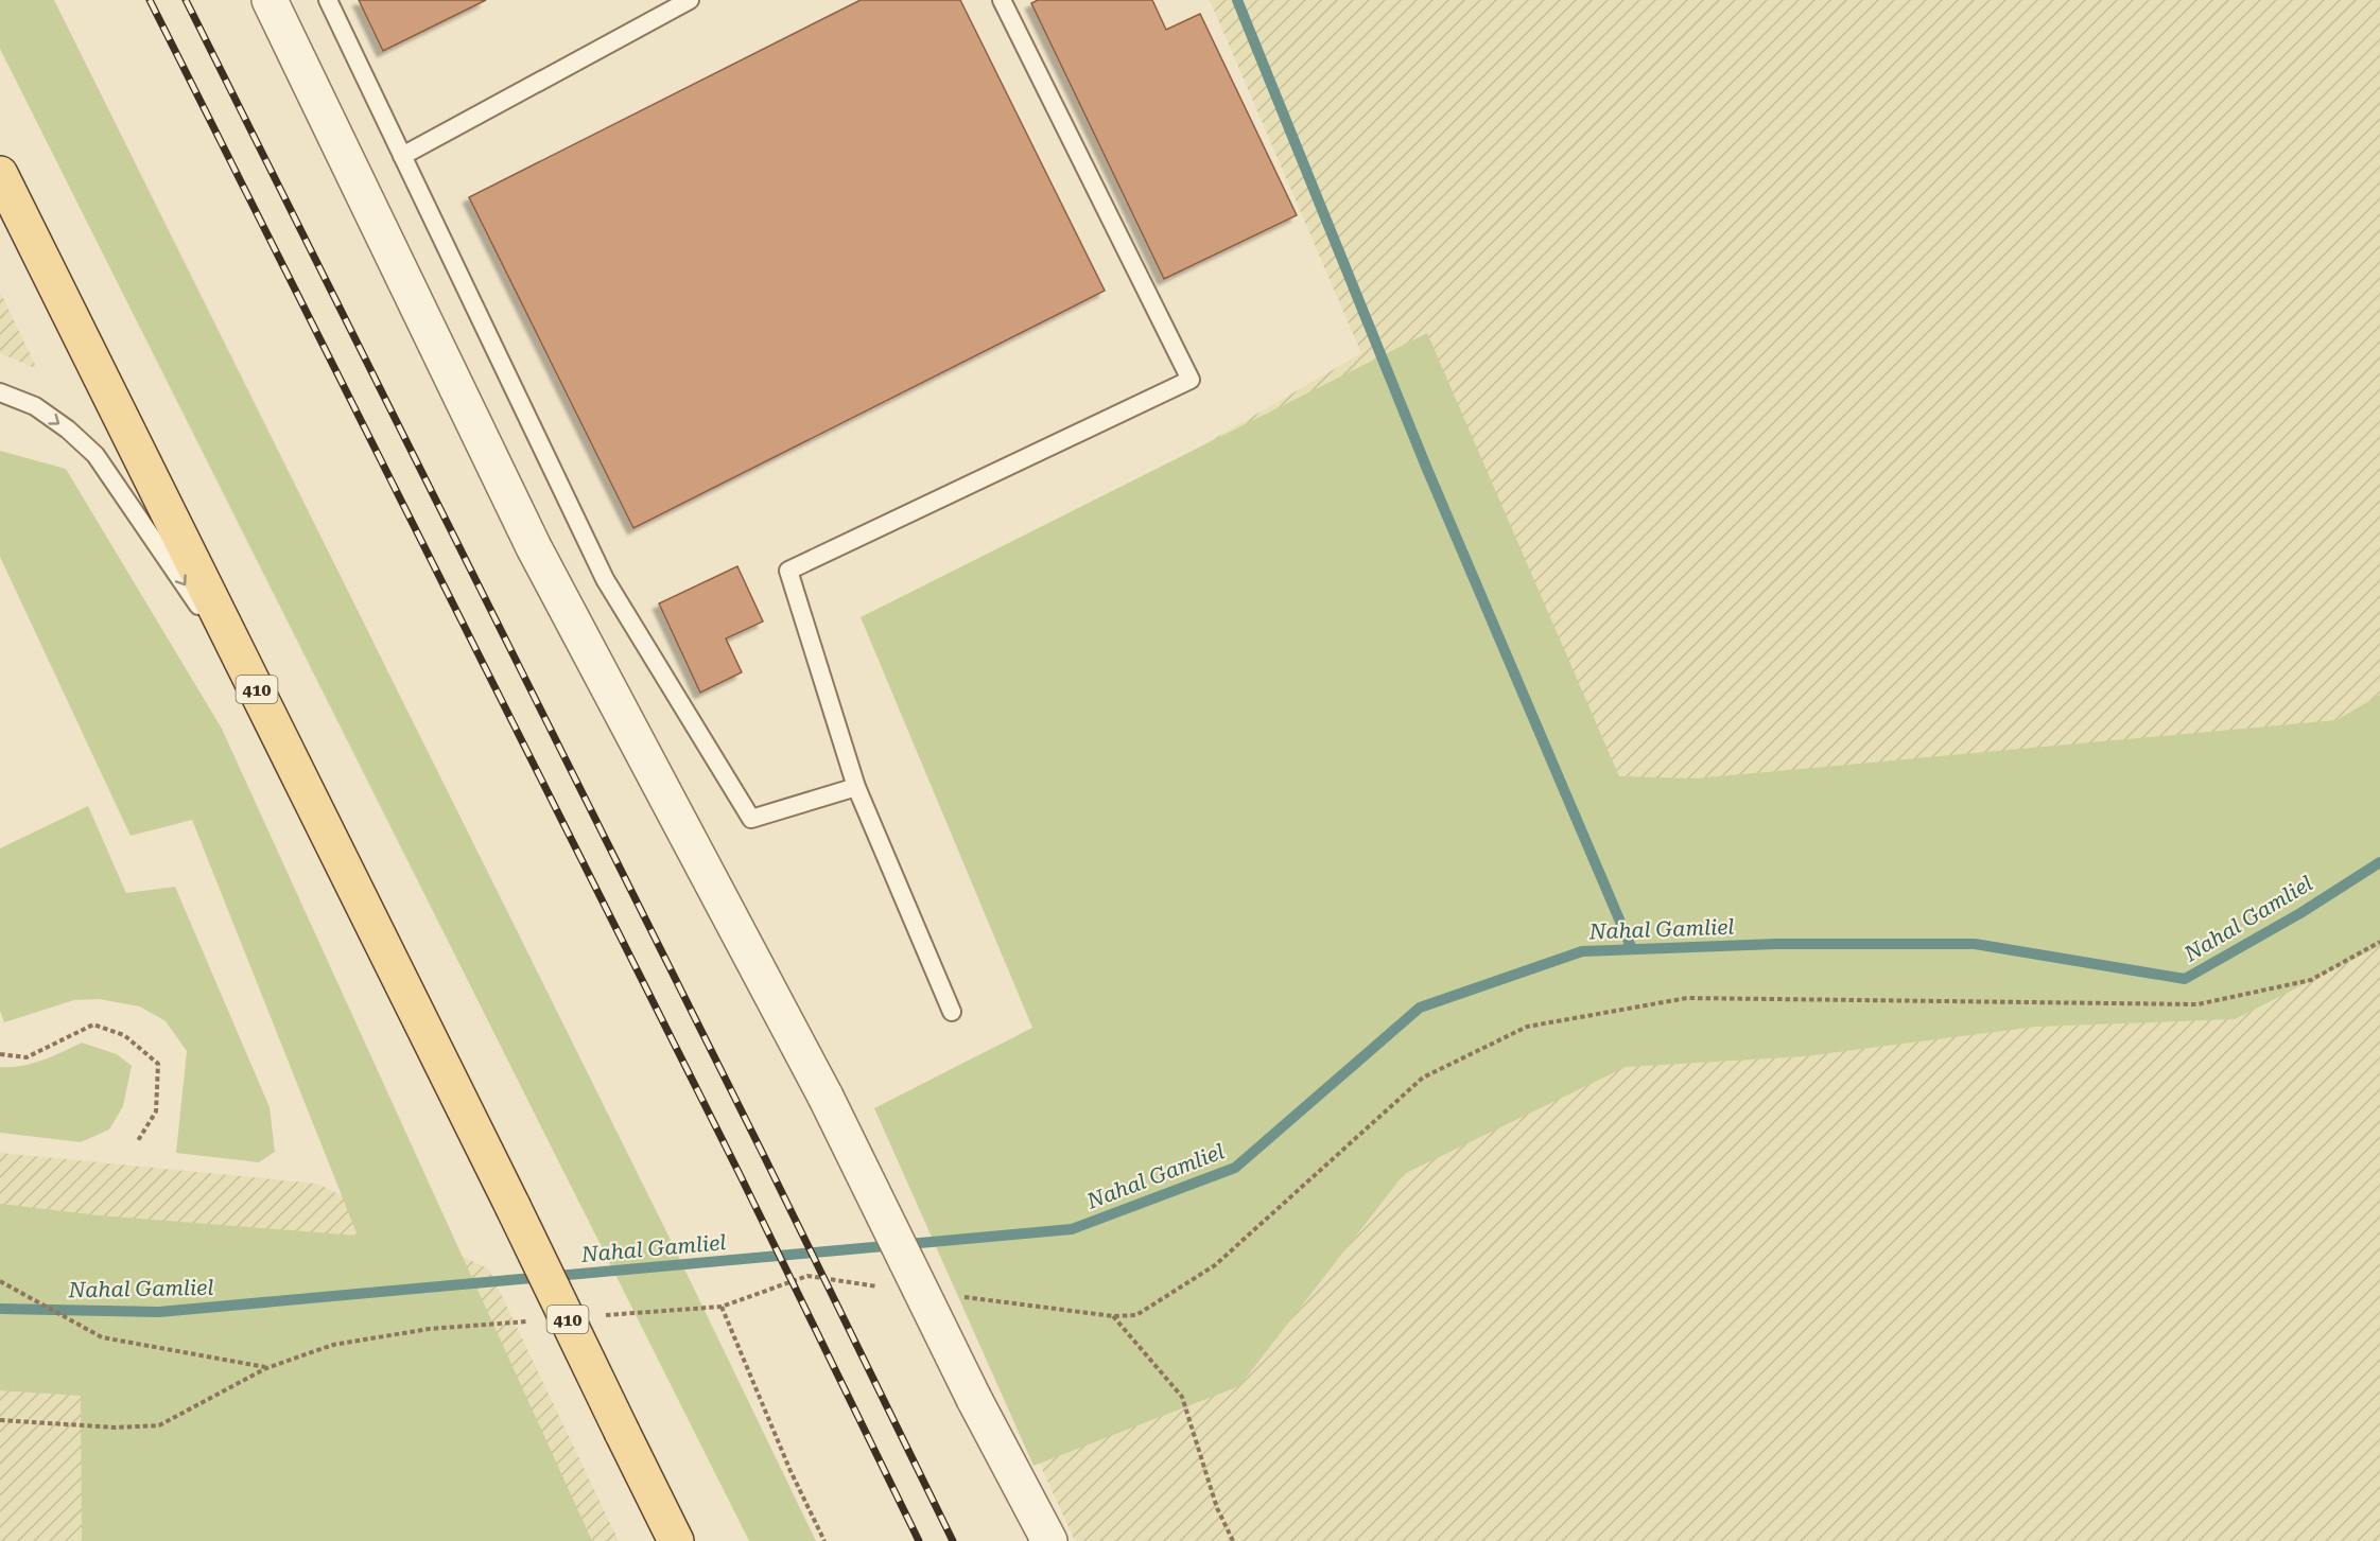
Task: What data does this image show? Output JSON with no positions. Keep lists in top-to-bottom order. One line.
{"streets":{"main road":["410"]},"water":["Nahal Gamliel"]}
